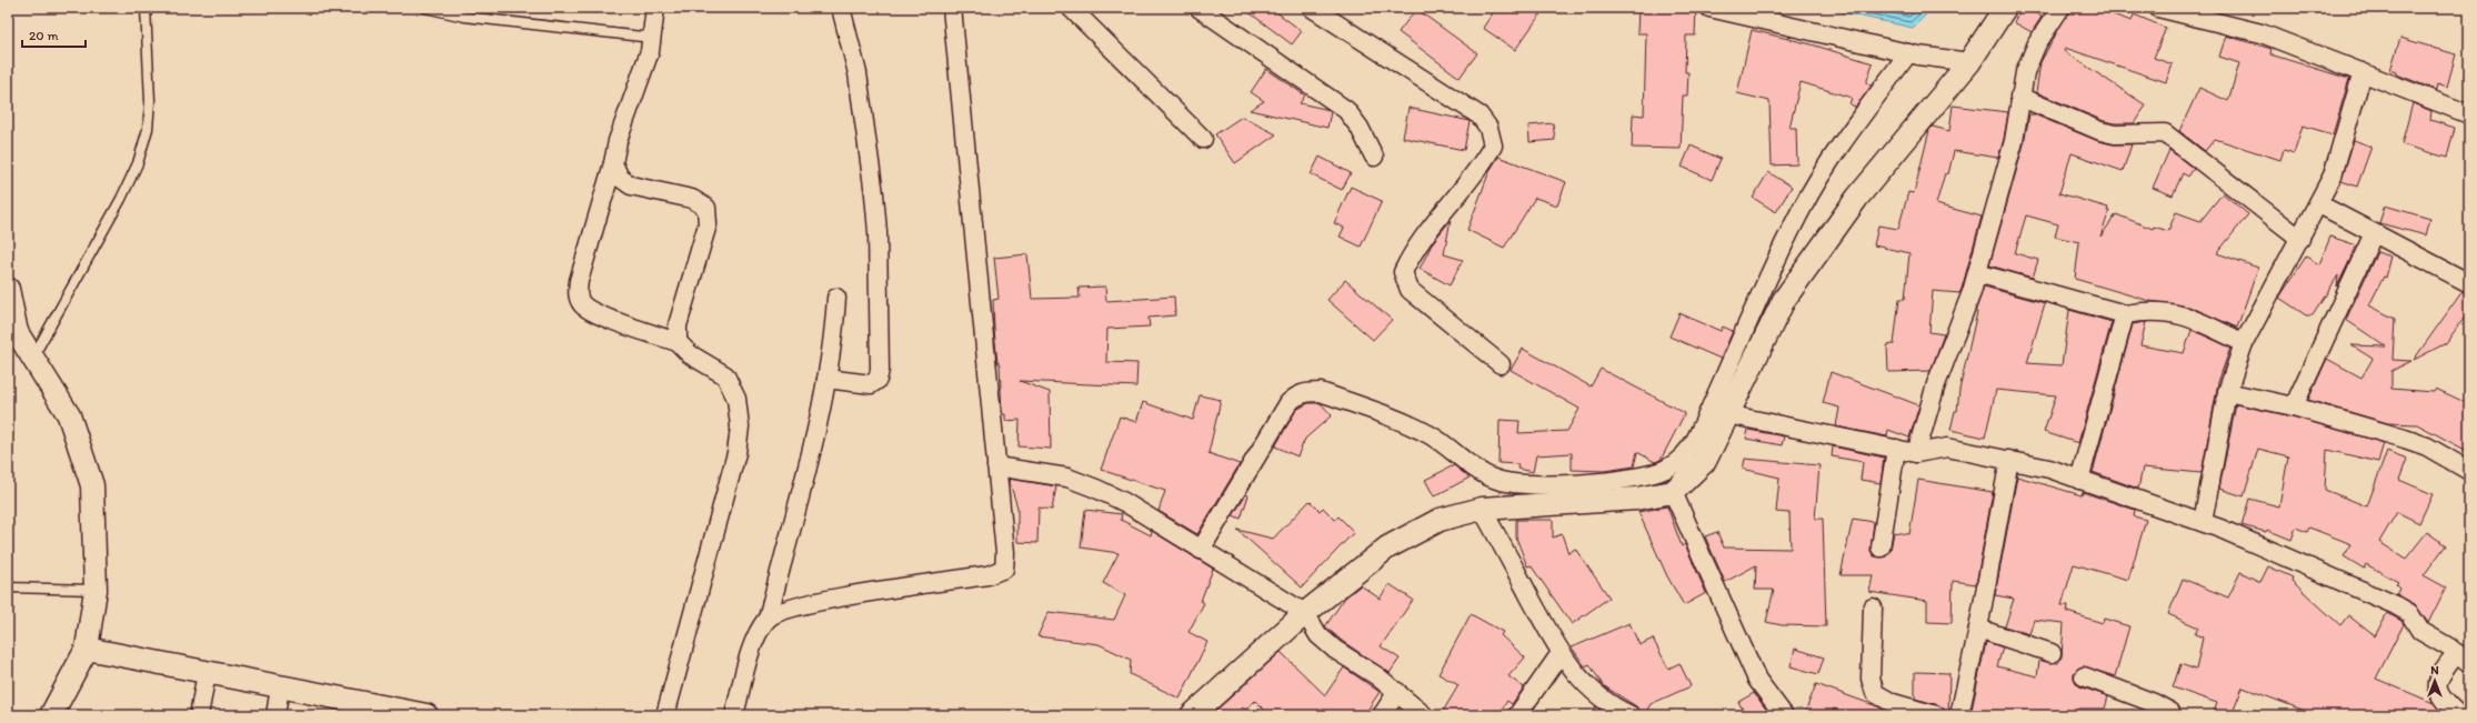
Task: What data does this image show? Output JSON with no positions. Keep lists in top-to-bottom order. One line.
{"scale_bar":"20 m","north":"top"}
